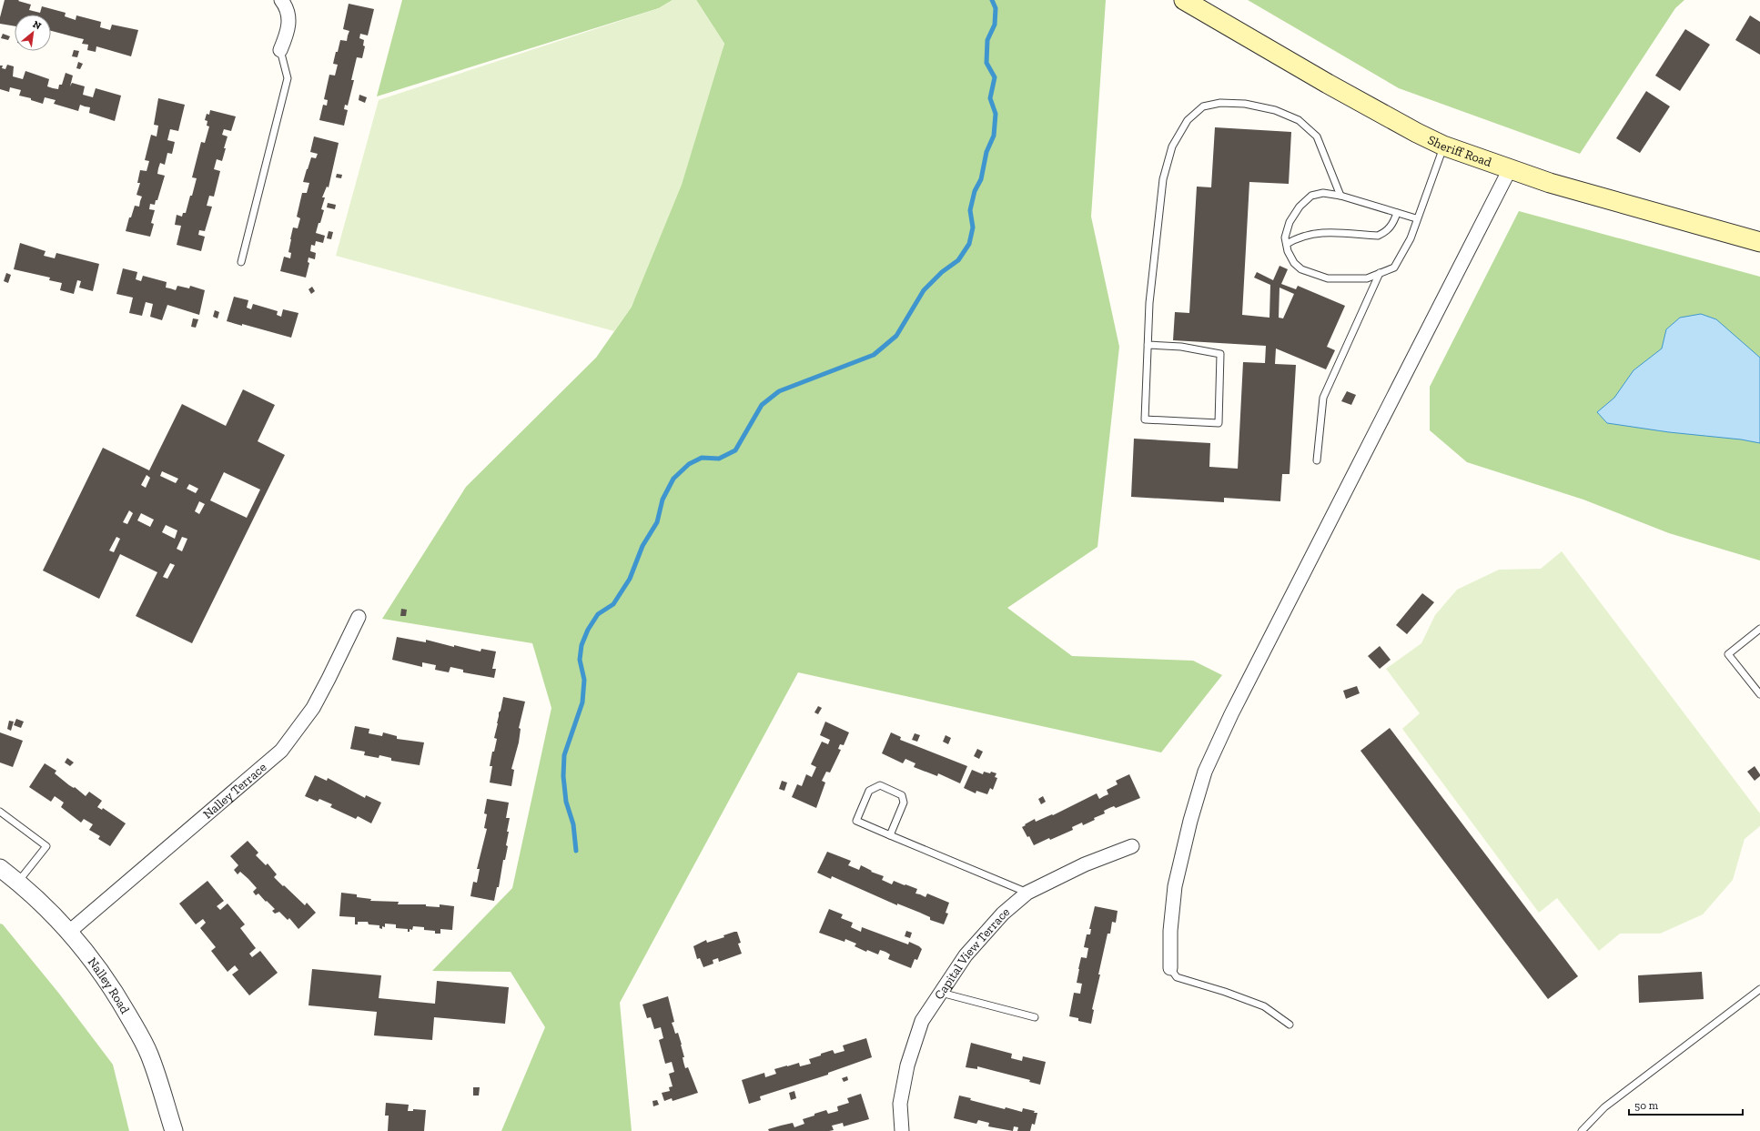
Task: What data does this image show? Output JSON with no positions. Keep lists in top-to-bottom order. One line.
{"streets":{"main road":["Sheriff Road"],"street":["Nalley Terrace","Capital View Terrace","Nalley Road"]},"crossings":[["Nalley Terrace","Nalley Road"]],"scale_bar":"50 m","north":"top right"}
